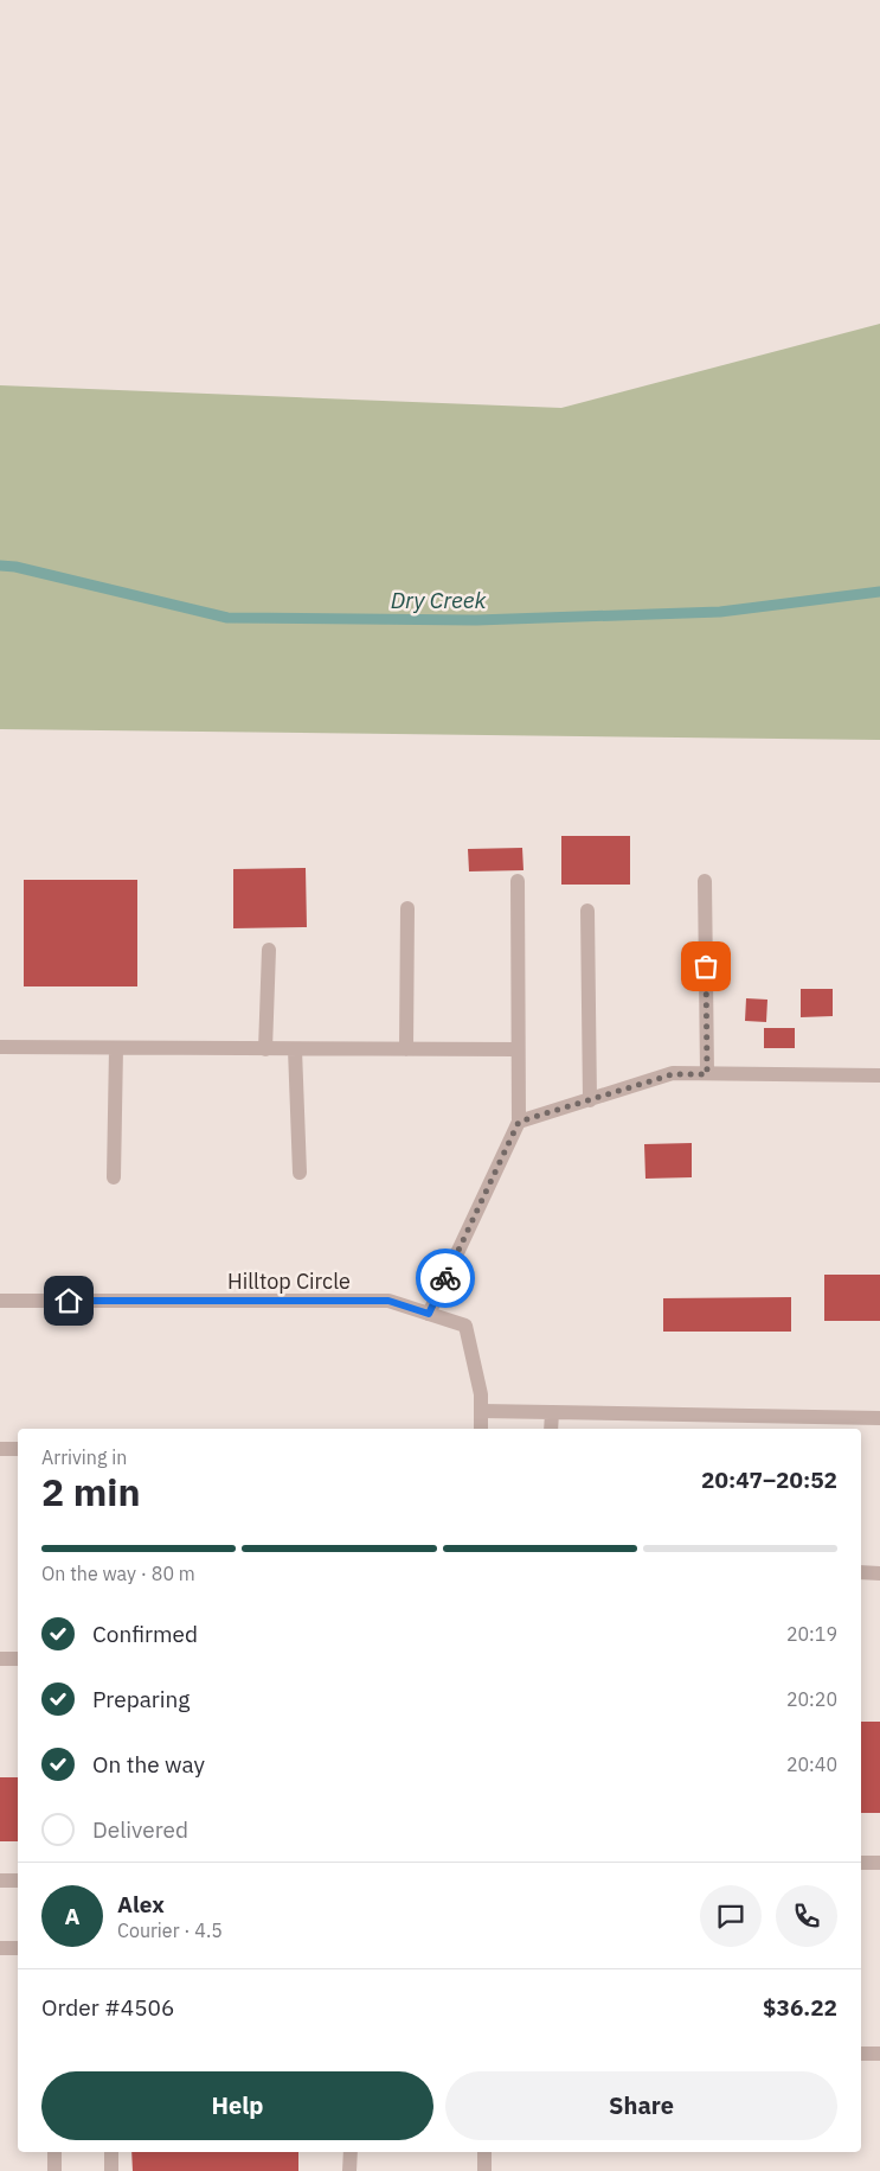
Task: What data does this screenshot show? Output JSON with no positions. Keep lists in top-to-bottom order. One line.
{"streets":{"street":["Hilltop Circle"]},"water":["Dry Creek"],"page":{"heading":["2 min","Arriving in","20:47–20:52"],"panel":["Alex","Courier · 4.5","Order #4506","$36.22"],"bar":"On the way · 80 m","list":[["Confirmed","20:19"],["Preparing","20:20"],["On the way","20:40"],"Delivered"],"round":"A","buttons":["Help","Share"]}}
